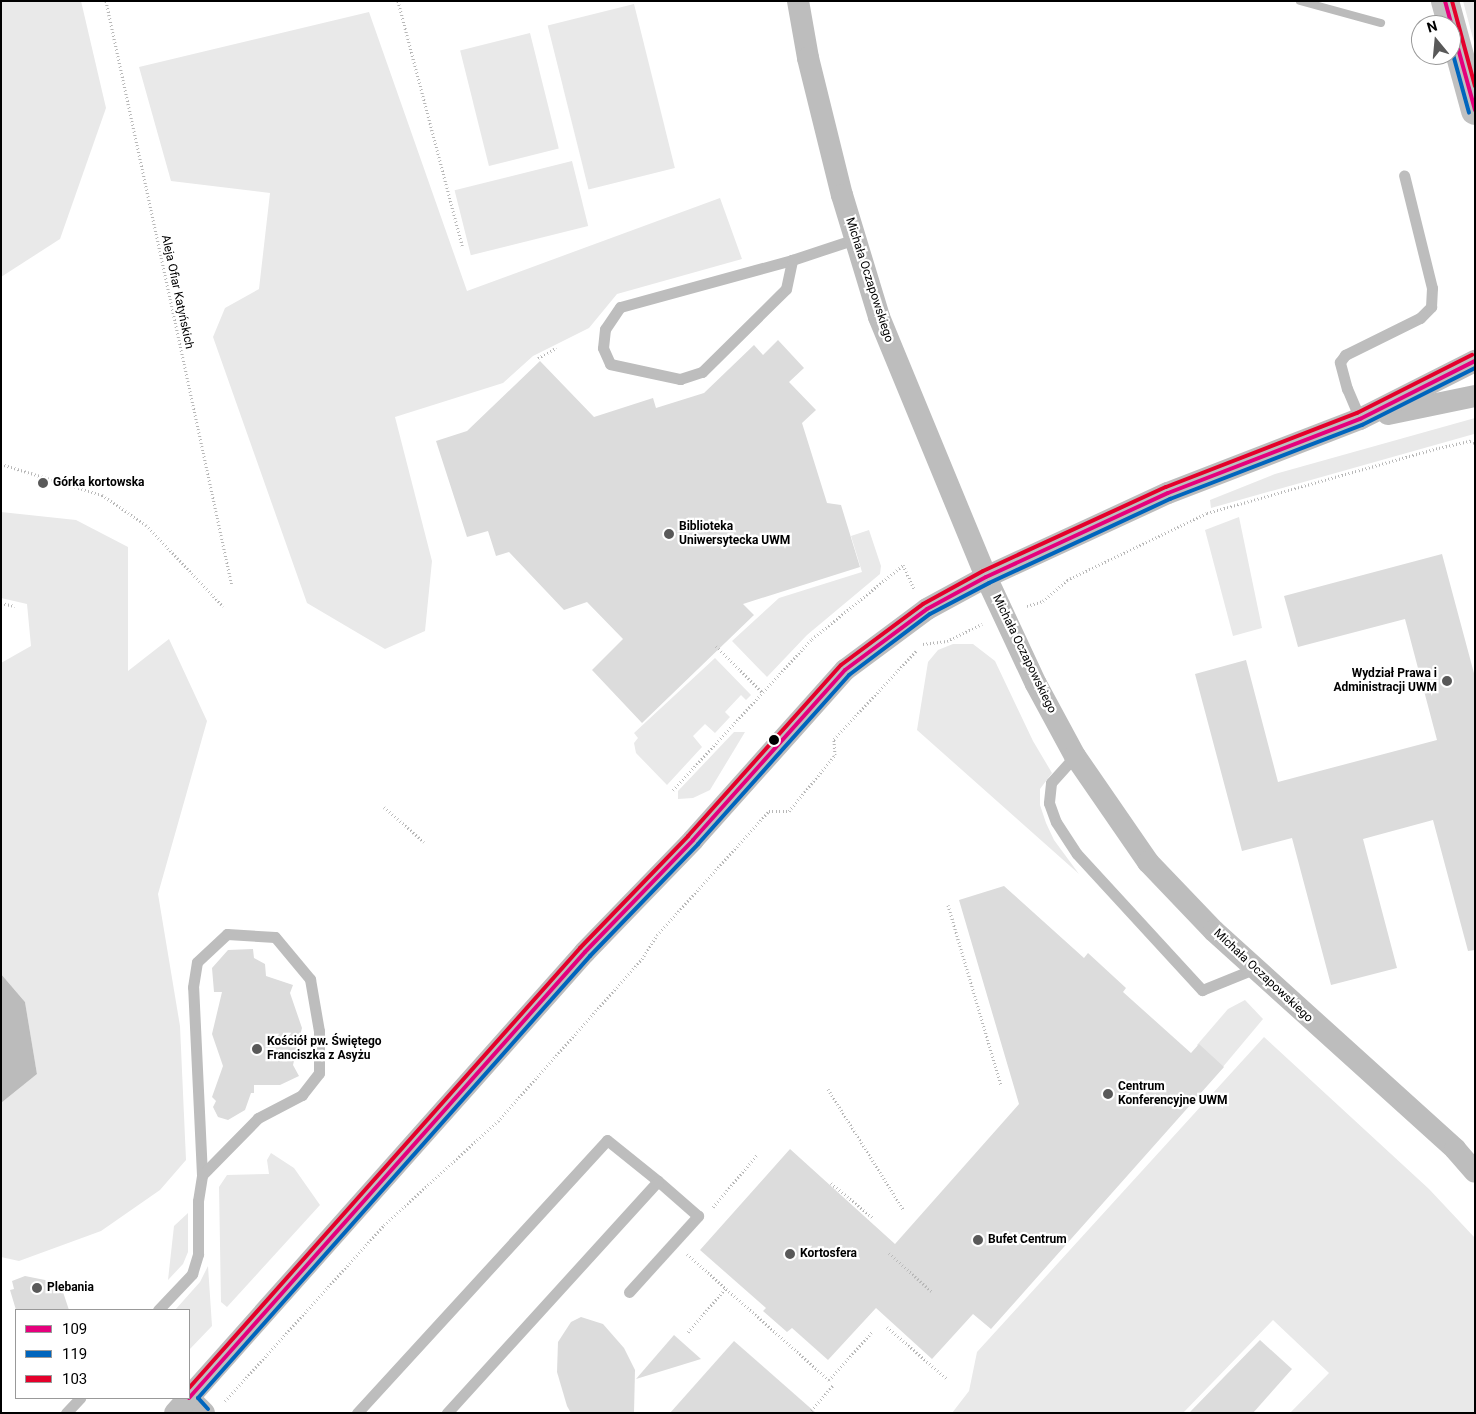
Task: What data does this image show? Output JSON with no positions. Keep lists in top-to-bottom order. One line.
{"streets":{"street":["Michała Oczapowskiego"],"path":["Aleja Ofiar Katyńskich"]},"places":["Górka kortowska","Biblioteka Uniwersytecka UWM","Wydział Prawa i Administracji UWM","Kościół pw. Świętego Franciszka z Asyżu","Centrum Konferencyjne UWM","Bufet Centrum","Kortosfera","Plebania"],"lines":["transit line 109","transit line 103","transit line 119"],"legend":["109","119","103"],"north":"top"}
